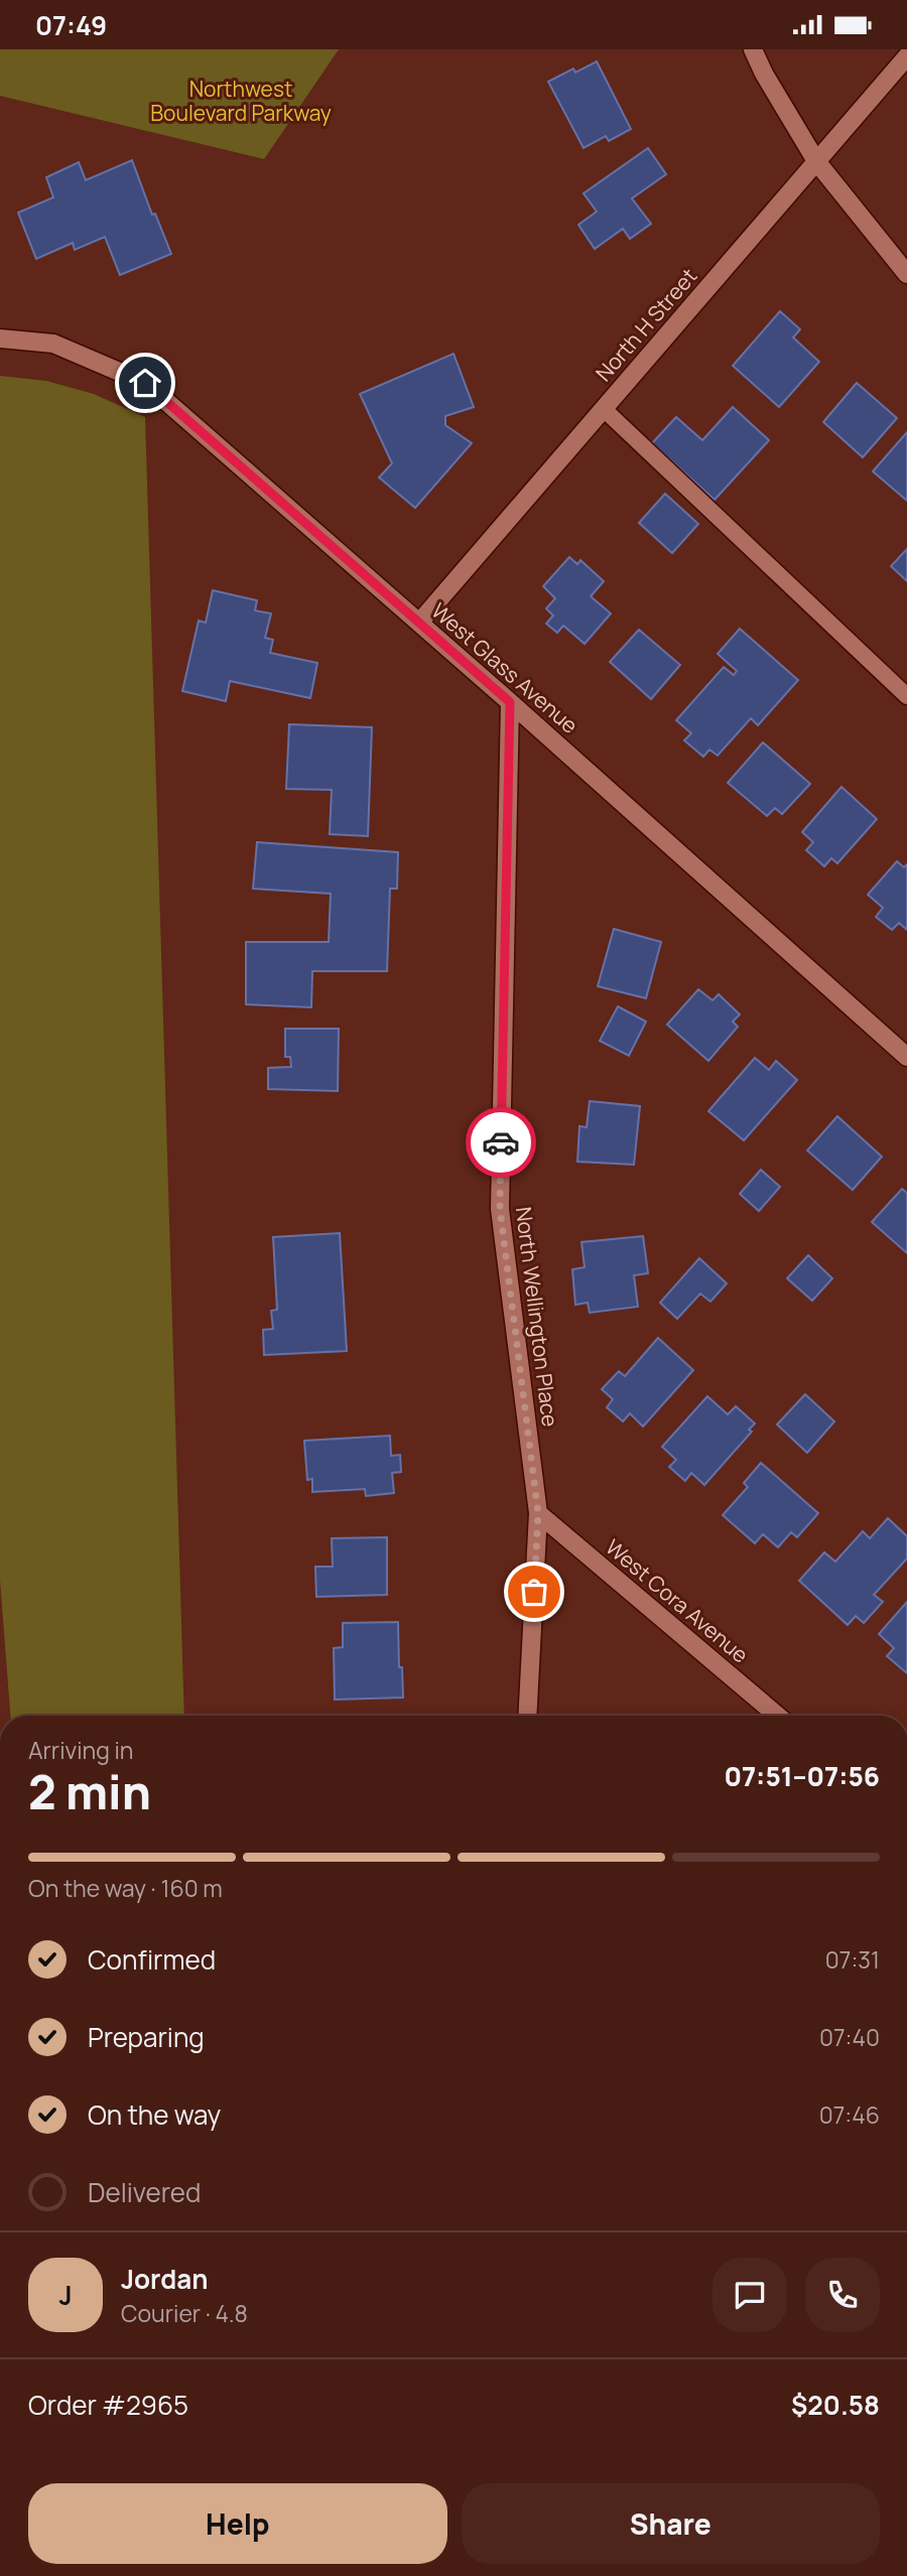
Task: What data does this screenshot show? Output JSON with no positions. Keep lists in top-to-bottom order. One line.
{"streets":{"street":["North H Street","West Glass Avenue","North Wellington Place","West Cora Avenue"]},"crossings":[["North H Street","West Glass Avenue"],["West Glass Avenue","North Wellington Place"],["North Wellington Place","West Cora Avenue"]],"parks":["Northwest Boulevard Parkway"],"page":{"status":"07:49","heading":["2 min","Arriving in","07:51–07:56"],"panel":["Jordan","Courier · 4.8","Order #2965","$20.58"],"bar":"On the way · 160 m","list":[["Confirmed","07:31"],["Preparing","07:40"],["On the way","07:46"],"Delivered"],"round":"J","buttons":["Help","Share"]}}
